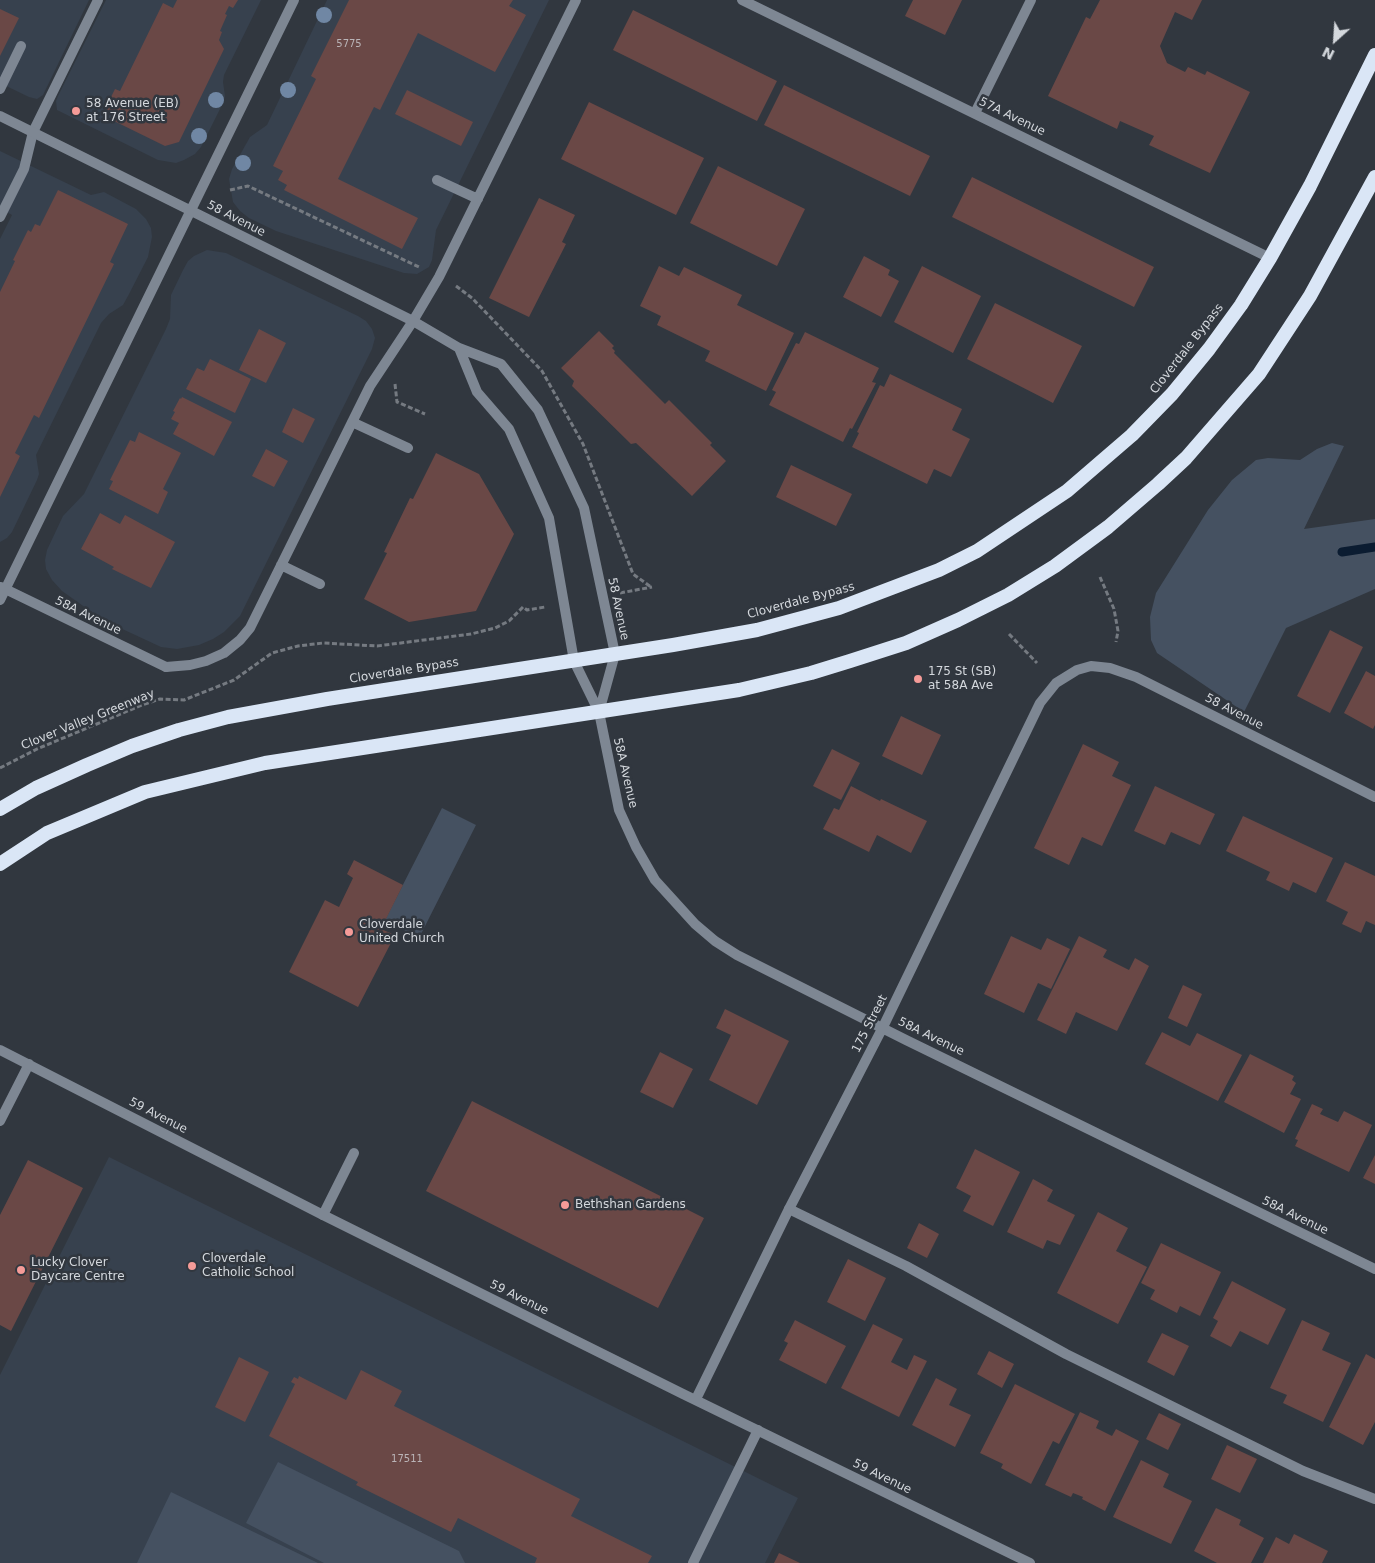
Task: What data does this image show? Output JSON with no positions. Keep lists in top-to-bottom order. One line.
{"streets":{"highway":["Cloverdale Bypass"],"street":["57A Avenue","58 Avenue","58A Avenue","175 Street","59 Avenue"],"path":["Clover Valley Greenway"]},"crossings":[["57A Avenue","Cloverdale Bypass"],["58 Avenue","Cloverdale Bypass"],["58 Avenue","58A Avenue"],["58 Avenue","175 Street"],["58A Avenue","175 Street"],["175 Street","59 Avenue"]],"places":["58 Avenue (EB) at 176 Street","175 St (SB) at 58A Ave","Cloverdale United Church","Bethshan Gardens","Cloverdale Catholic School","Lucky Clover Daycare Centre"],"house_numbers":["5775","17511"],"north":"bottom left"}
